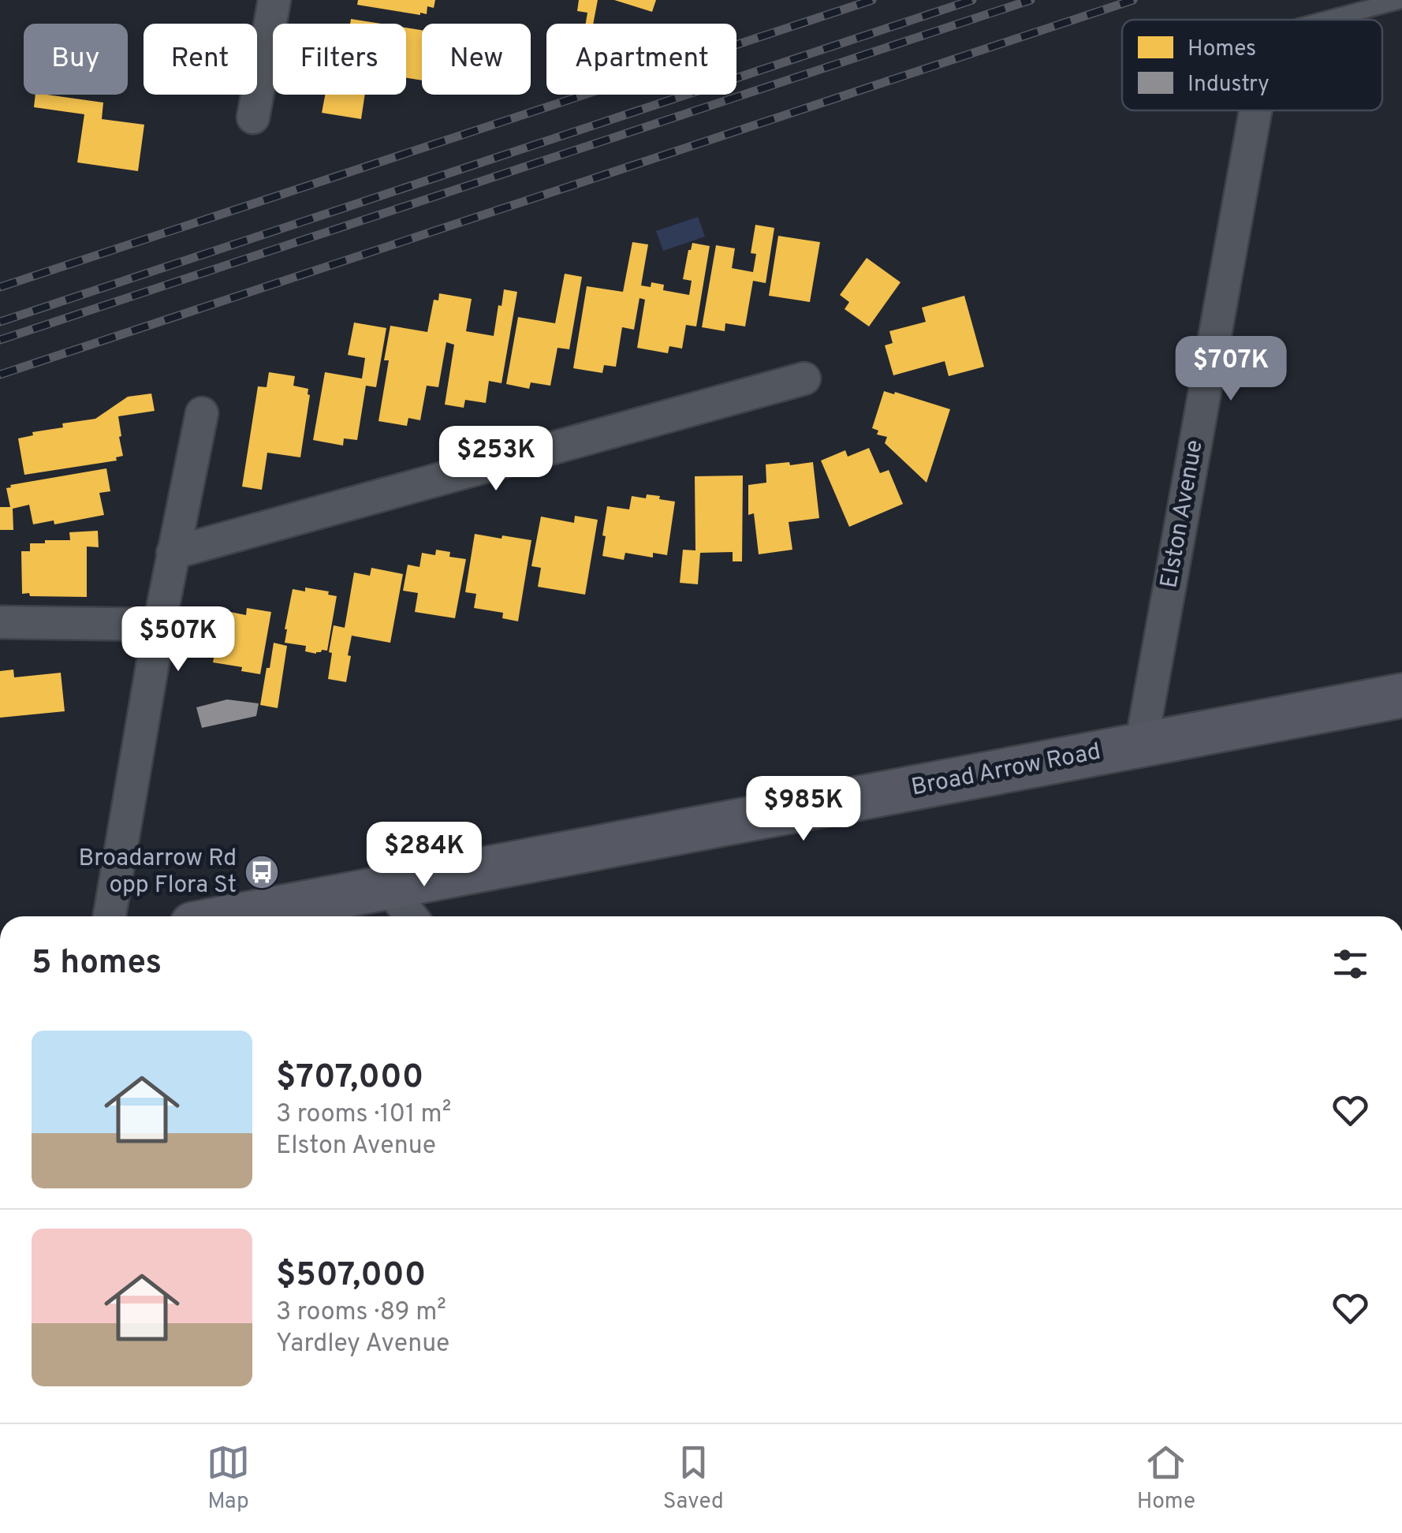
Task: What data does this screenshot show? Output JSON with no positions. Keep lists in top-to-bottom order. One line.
{"streets":{"street":["Elston Avenue","Broad Arrow Road"]},"crossings":[["Elston Avenue","Broad Arrow Road"]],"places":{"bus stop":["Broadarrow Rd opp Flora St"]},"legend":["Homes","Industry"],"page":{"chip":["Buy","Rent","Filters","New","Apartment"],"price":["$707K","$253K","$507K","$985K","$284K"],"heading":"5 homes","list":[{"name":"$707,000","note":"3 rooms · 101 m² · Elston Avenue"},{"name":"$507,000","note":"3 rooms · 89 m² · Yardley Avenue"}],"tabs":["Map","Saved","Home"]}}
